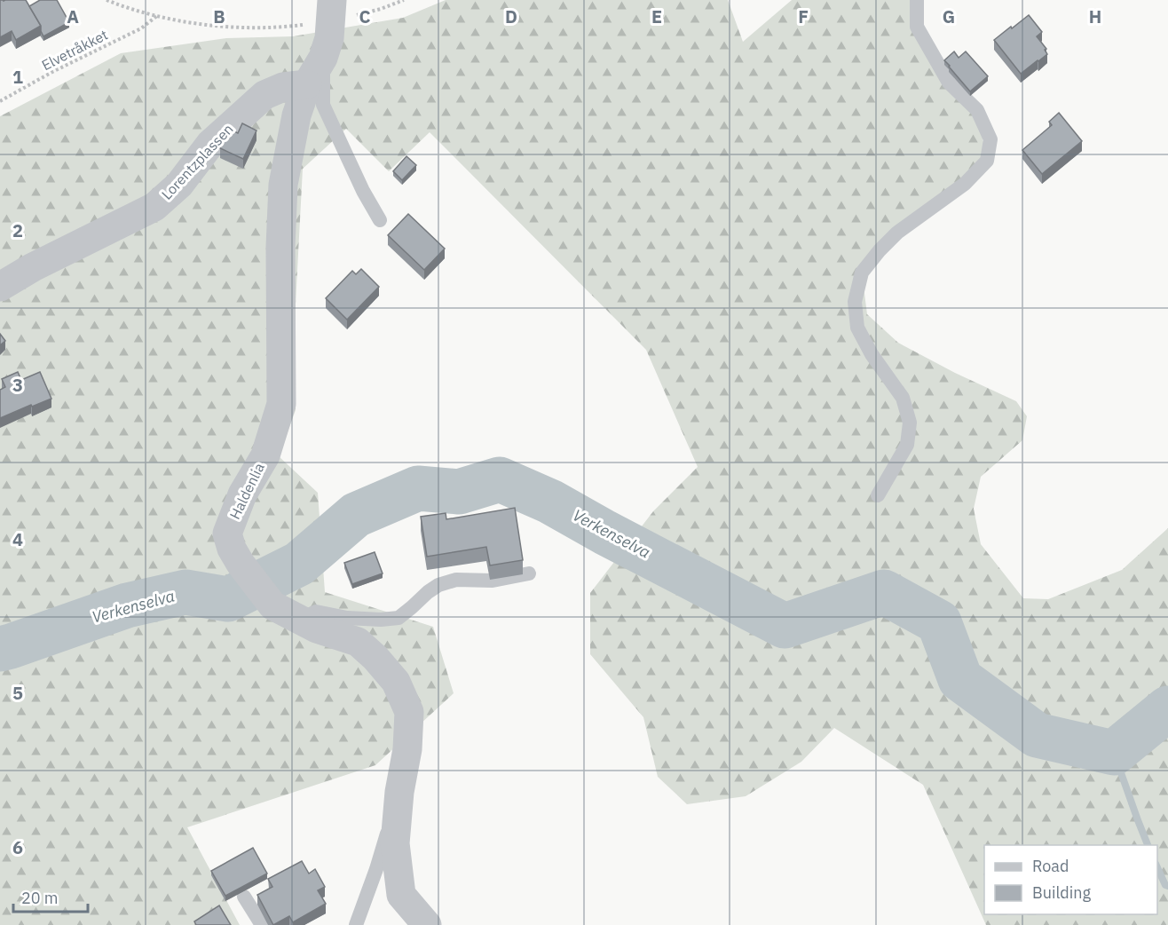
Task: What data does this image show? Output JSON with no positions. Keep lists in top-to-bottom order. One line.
{"streets":{"street":["Lorentzplassen","Haldenlia"],"path":["Elvetråkket"]},"crossings":[["Lorentzplassen","Haldenlia"]],"water":["Verkenselva"],"legend":["Road","Building"],"scale_bar":"20 m","grid":{"columns":["A","B","C","D","E","F","G","H"],"rows":["1","2","3","4","5","6"]}}
